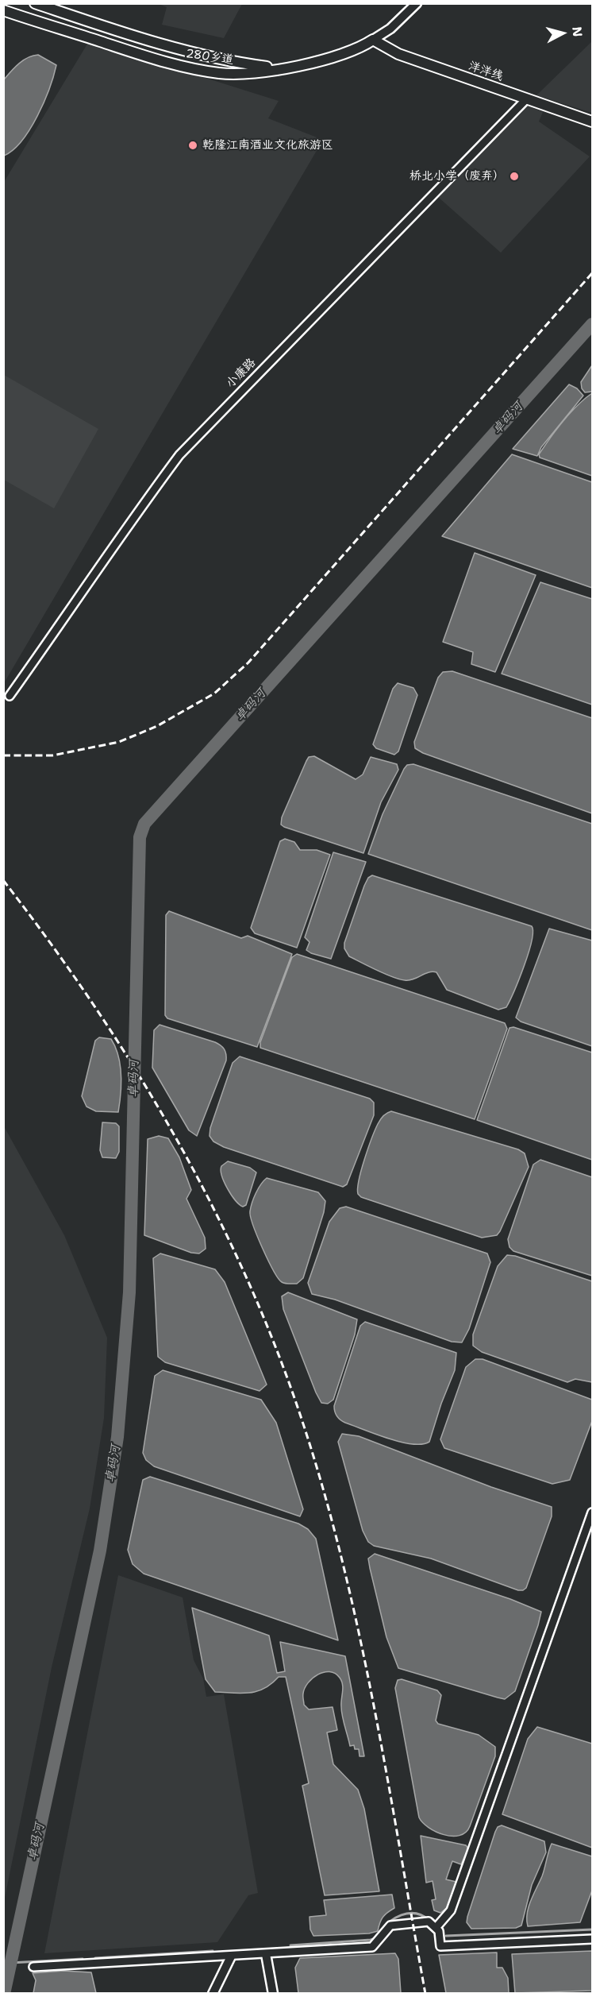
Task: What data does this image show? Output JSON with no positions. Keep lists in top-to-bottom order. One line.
{"streets":{"main road":["280乡道","洋洋线"],"street":["小康路"]},"crossings":[["280乡道","洋洋线"],["洋洋线","小康路"]],"water":["卓码河"],"places":["乾隆江南酒业文化旅游区","桥北小学（废弃）"],"north":"right"}
